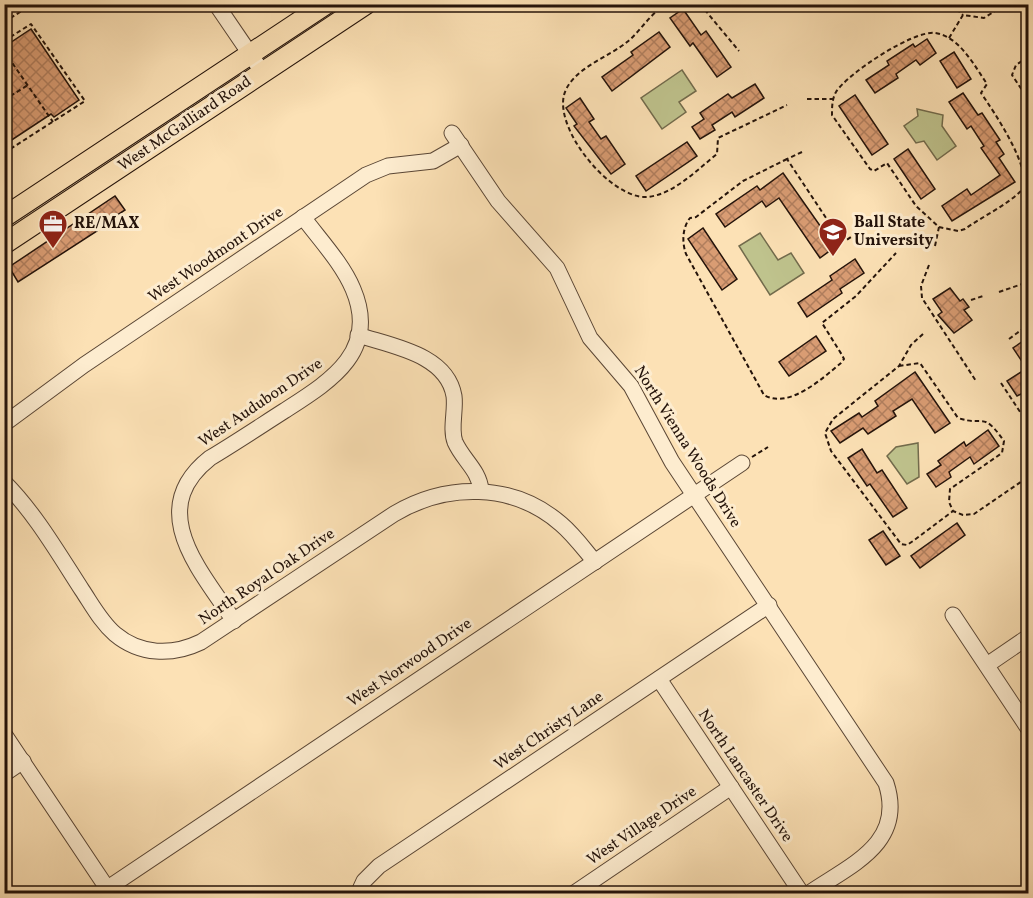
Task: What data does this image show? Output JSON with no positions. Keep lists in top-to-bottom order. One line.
{"streets":{"main road":["West McGalliard Road"],"street":["West Woodmont Drive","West Audubon Drive","North Vienna Woods Drive","North Royal Oak Drive","West Norwood Drive","West Christy Lane","North Lancaster Drive","West Village Drive"]},"crossings":[["West Woodmont Drive","West Audubon Drive"],["West Woodmont Drive","North Vienna Woods Drive"],["West Audubon Drive","North Royal Oak Drive"],["North Vienna Woods Drive","West Norwood Drive"],["North Vienna Woods Drive","West Christy Lane"],["North Royal Oak Drive","West Norwood Drive"],["West Christy Lane","North Lancaster Drive"],["North Lancaster Drive","West Village Drive"]],"places":{"office":["RE/MAX"],"school or university":["Ball State University"]}}
